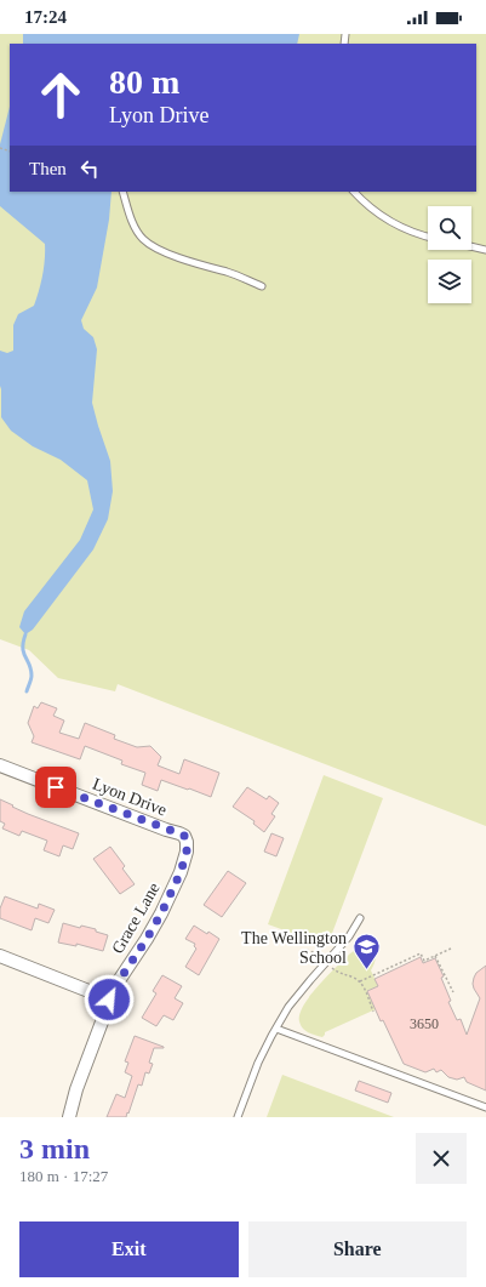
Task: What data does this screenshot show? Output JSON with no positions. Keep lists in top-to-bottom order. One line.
{"streets":{"street":["Lyon Drive","Grace Lane"]},"crossings":[["Lyon Drive","Grace Lane"]],"places":{"school or university":["The Wellington School"]},"house_numbers":["3650"],"page":{"status":"17:24","turn":["80 m","Lyon Drive"],"then":"Then","heading":["3 min","180 m · 17:27"],"buttons":["Exit","Share"]}}
